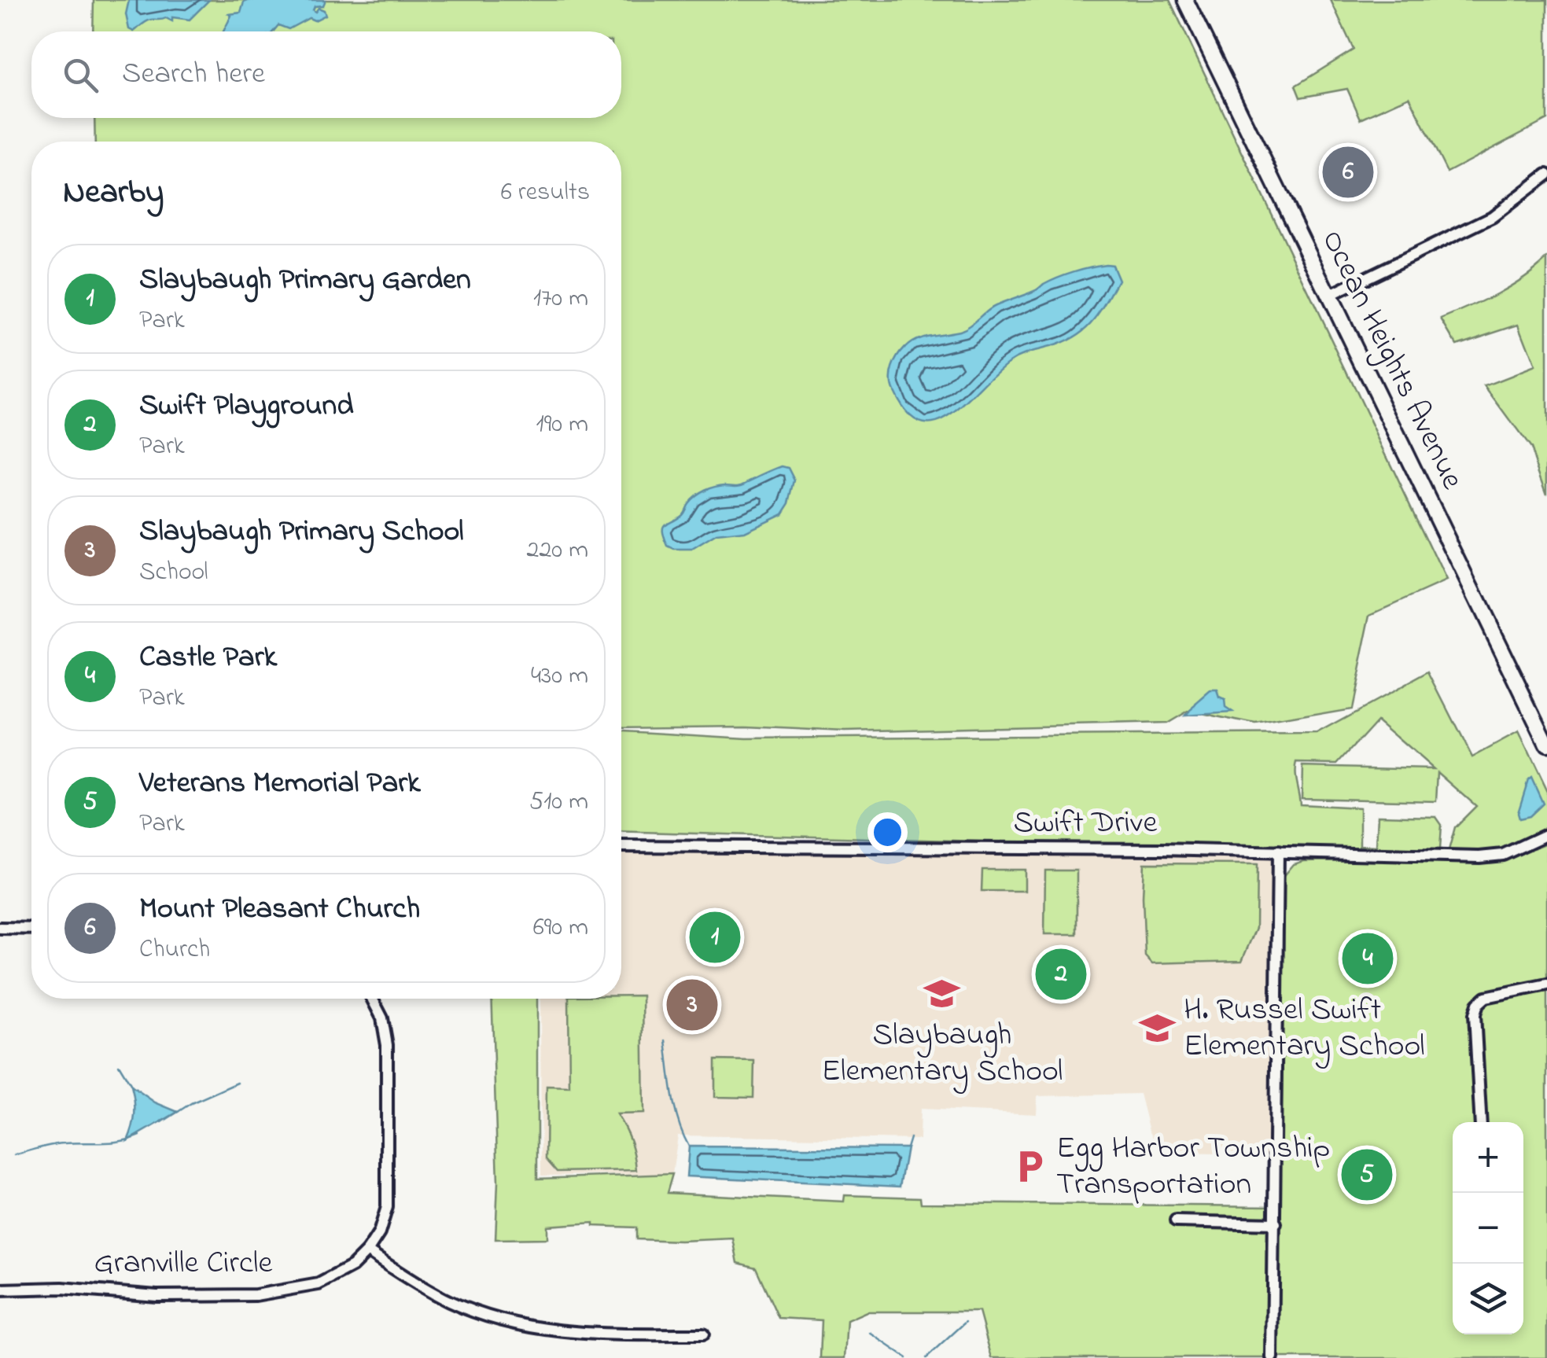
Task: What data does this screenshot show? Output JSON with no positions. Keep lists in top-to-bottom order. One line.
{"streets":{"main road":["Ocean Heights Avenue"],"street":["Swift Drive","Granville Circle"]},"places":{"school or university":["Slaybaugh Elementary School","H. Russel Swift Elementary School"],"parking":["Egg Harbor Township Transportation"]},"page":{"search":"Search here","heading":["Nearby","6 results"],"pins":["6","1","4","2","3","5"],"list":[{"mark":"1","name":"Slaybaugh Primary Garden","note":"Park","value":"170 m"},{"mark":"2","name":"Swift Playground","note":"Park","value":"190 m"},{"mark":"3","name":"Slaybaugh Primary School","note":"School","value":"220 m"},{"mark":"4","name":"Castle Park","note":"Park","value":"430 m"},{"mark":"5","name":"Veterans Memorial Park","note":"Park","value":"510 m"},{"mark":"6","name":"Mount Pleasant Church","note":"Church","value":"690 m"}],"map_buttons":["+","−"]}}
